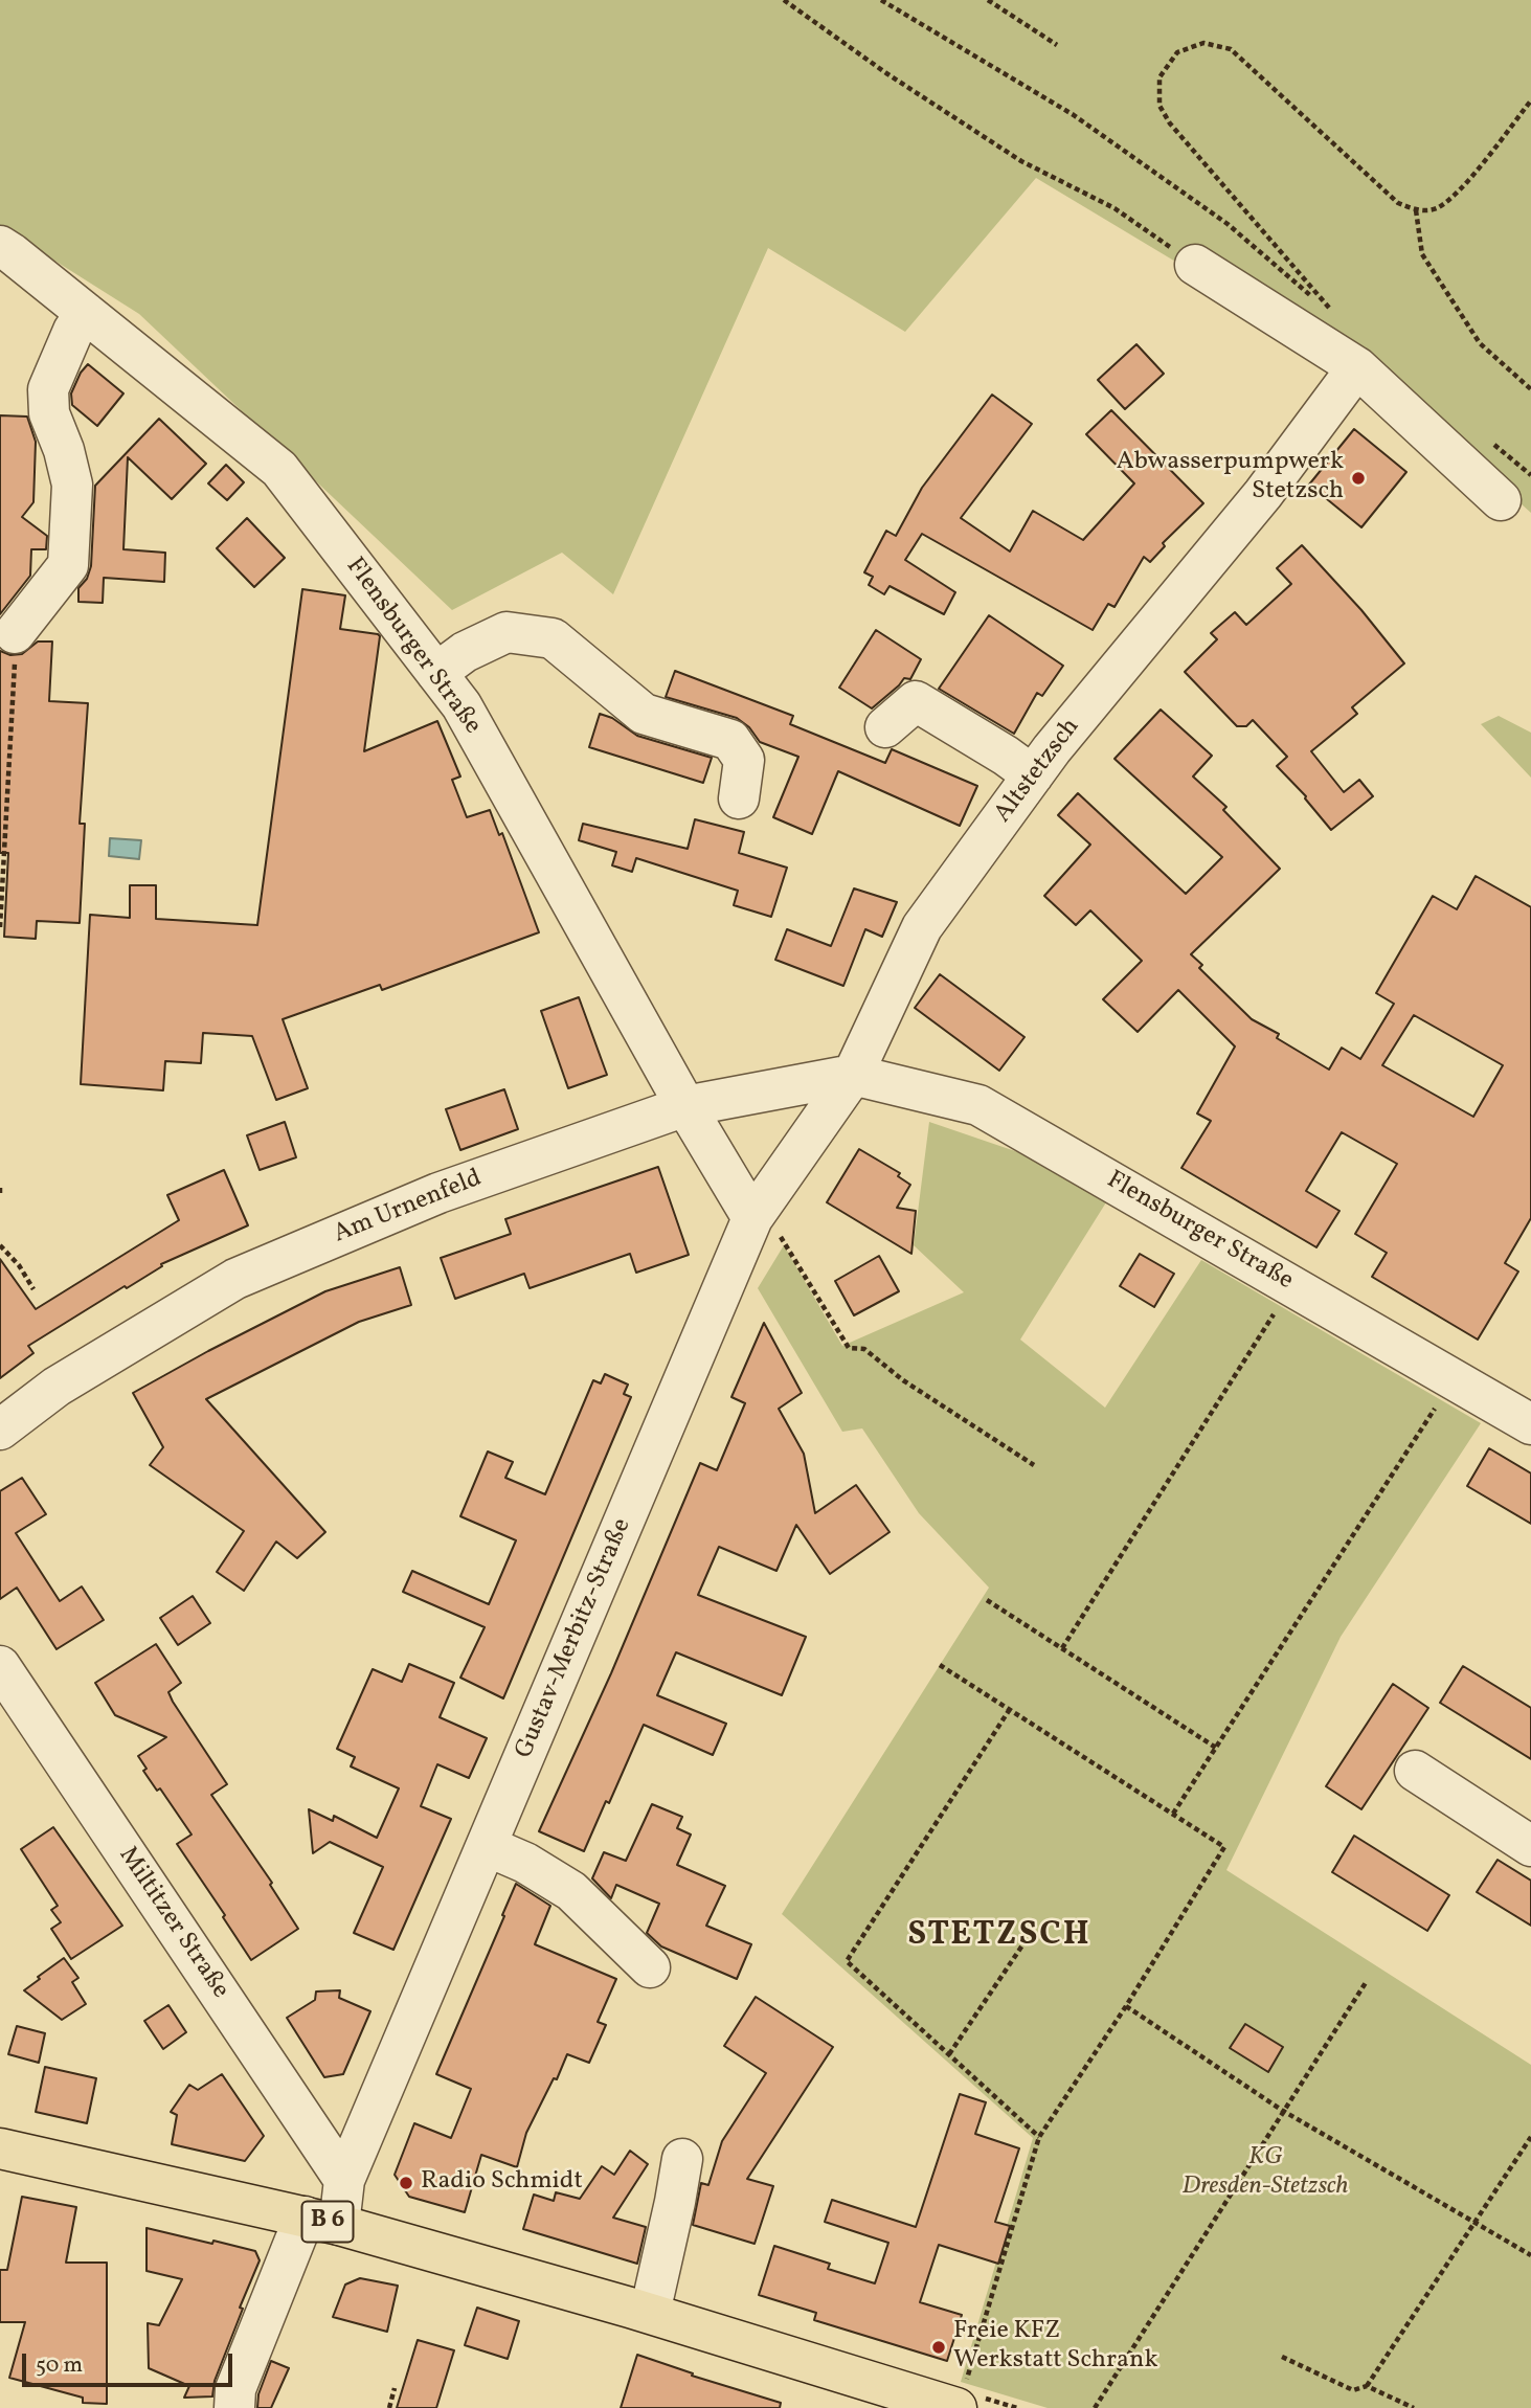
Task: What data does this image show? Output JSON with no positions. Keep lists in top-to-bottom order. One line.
{"streets":{"main road":["B 6"],"street":["Flensburger Straße","Altstetzsch","Am Urnenfeld","Gustav-Merbitz-Straße","Miltitzer Straße"]},"crossings":[["Flensburger Straße","Altstetzsch"],["Flensburger Straße","Am Urnenfeld"],["Flensburger Straße","Gustav-Merbitz-Straße"],["Altstetzsch","Am Urnenfeld"],["Altstetzsch","Gustav-Merbitz-Straße"],["Am Urnenfeld","Gustav-Merbitz-Straße"],["Gustav-Merbitz-Straße","Miltitzer Straße"],["Gustav-Merbitz-Straße","B 6"]],"districts":["STETZSCH"],"parks":["KG Dresden-Stetzsch"],"places":["Abwasserpumpwerk Stetzsch","Radio Schmidt","Freie KFZ Werkstatt Schrank"],"scale_bar":"50 m"}
